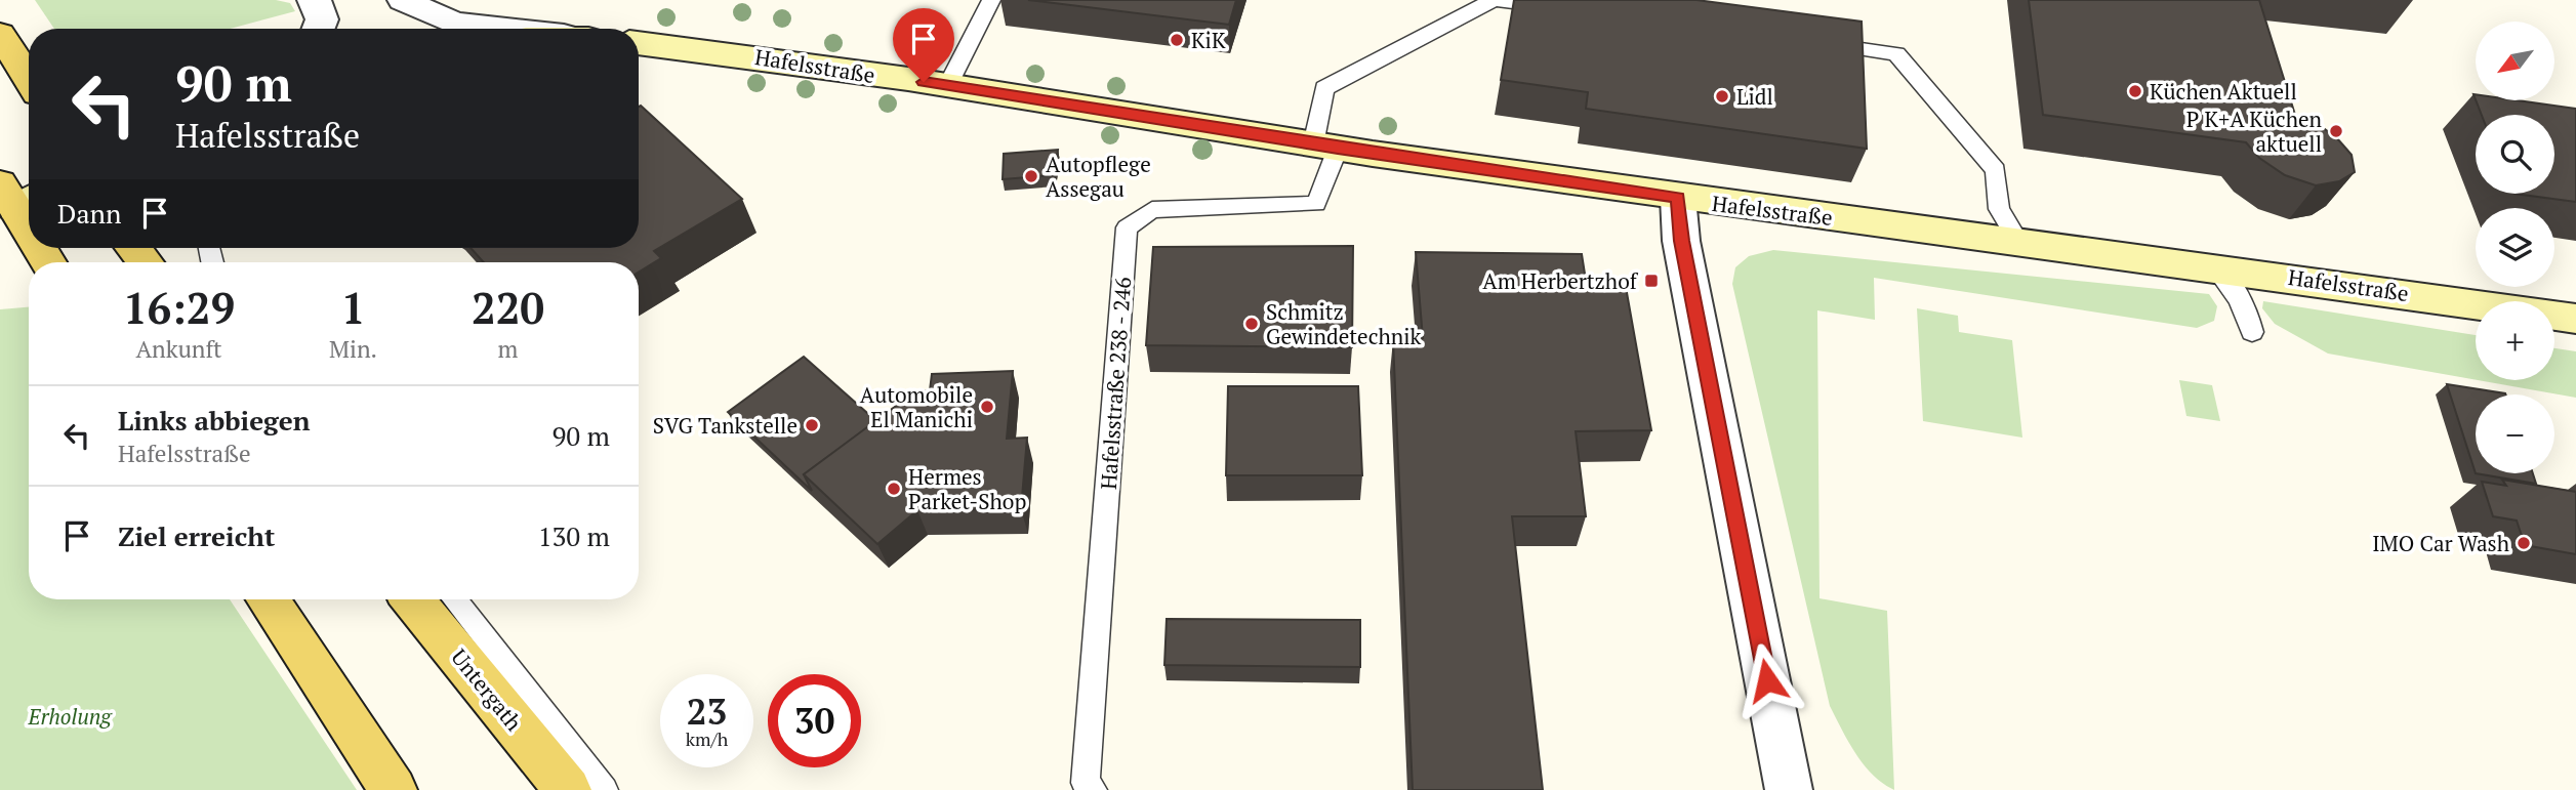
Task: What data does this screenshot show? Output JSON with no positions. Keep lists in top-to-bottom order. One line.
{"streets":{"main road":["Hafelsstraße","Untergath"],"lane":["Hafelsstraße 238 - 246"]},"crossings":[["Hafelsstraße","Hafelsstraße 238 - 246"]],"parks":["Erholung"],"places":{"other":["KiK","Küchen Aktuell","Lidl","P K+A Küchen aktuell","Autopflege Assegau","Schmitz Gewindetechnik","Automobile El Manichi","SVG Tankstelle","Hermes Parket-Shop","IMO Car Wash"],"transit":["Am Herbertzhof"]},"north":"bottom left","page":{"map_buttons":["+","−"],"turn":["90 m","Hafelsstraße"],"then":"Dann","eta":["16:29","Ankunft","1","Min.","220","m"],"list":[{"name":"Links abbiegen","note":"Hafelsstraße","value":"90 m"},{"name":"Ziel erreicht","value":"130 m"}],"speed":"23 km/h","limit":"30"}}
